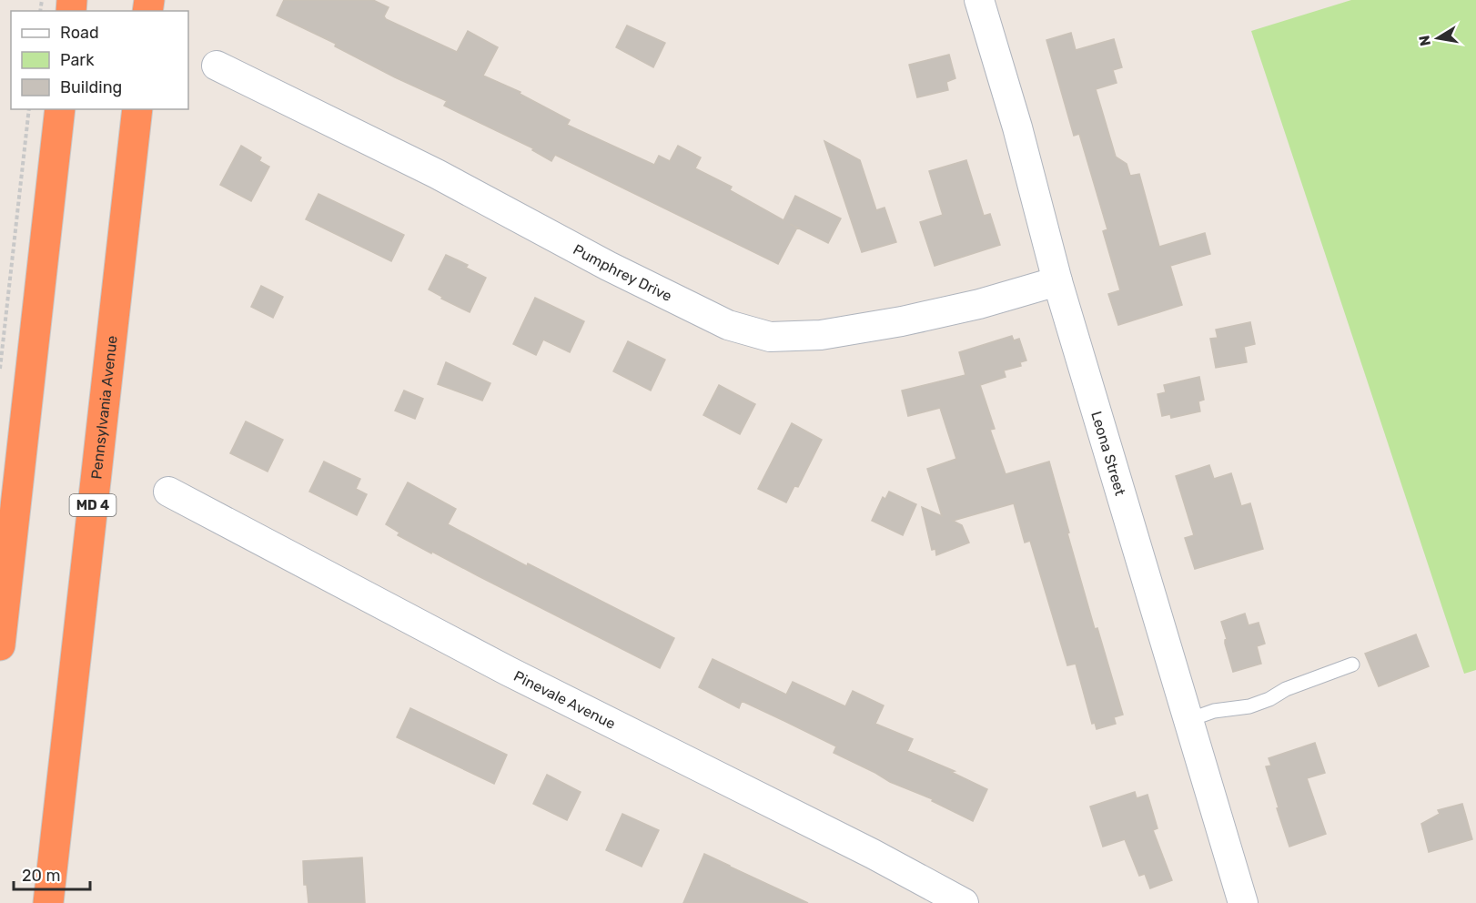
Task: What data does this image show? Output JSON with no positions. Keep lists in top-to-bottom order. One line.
{"streets":{"highway":["Pennsylvania Avenue","MD 4"],"street":["Pumphrey Drive","Leona Street","Pinevale Avenue"]},"crossings":[["Pumphrey Drive","Leona Street"]],"legend":["Road","Park","Building"],"scale_bar":"20 m","north":"left"}
